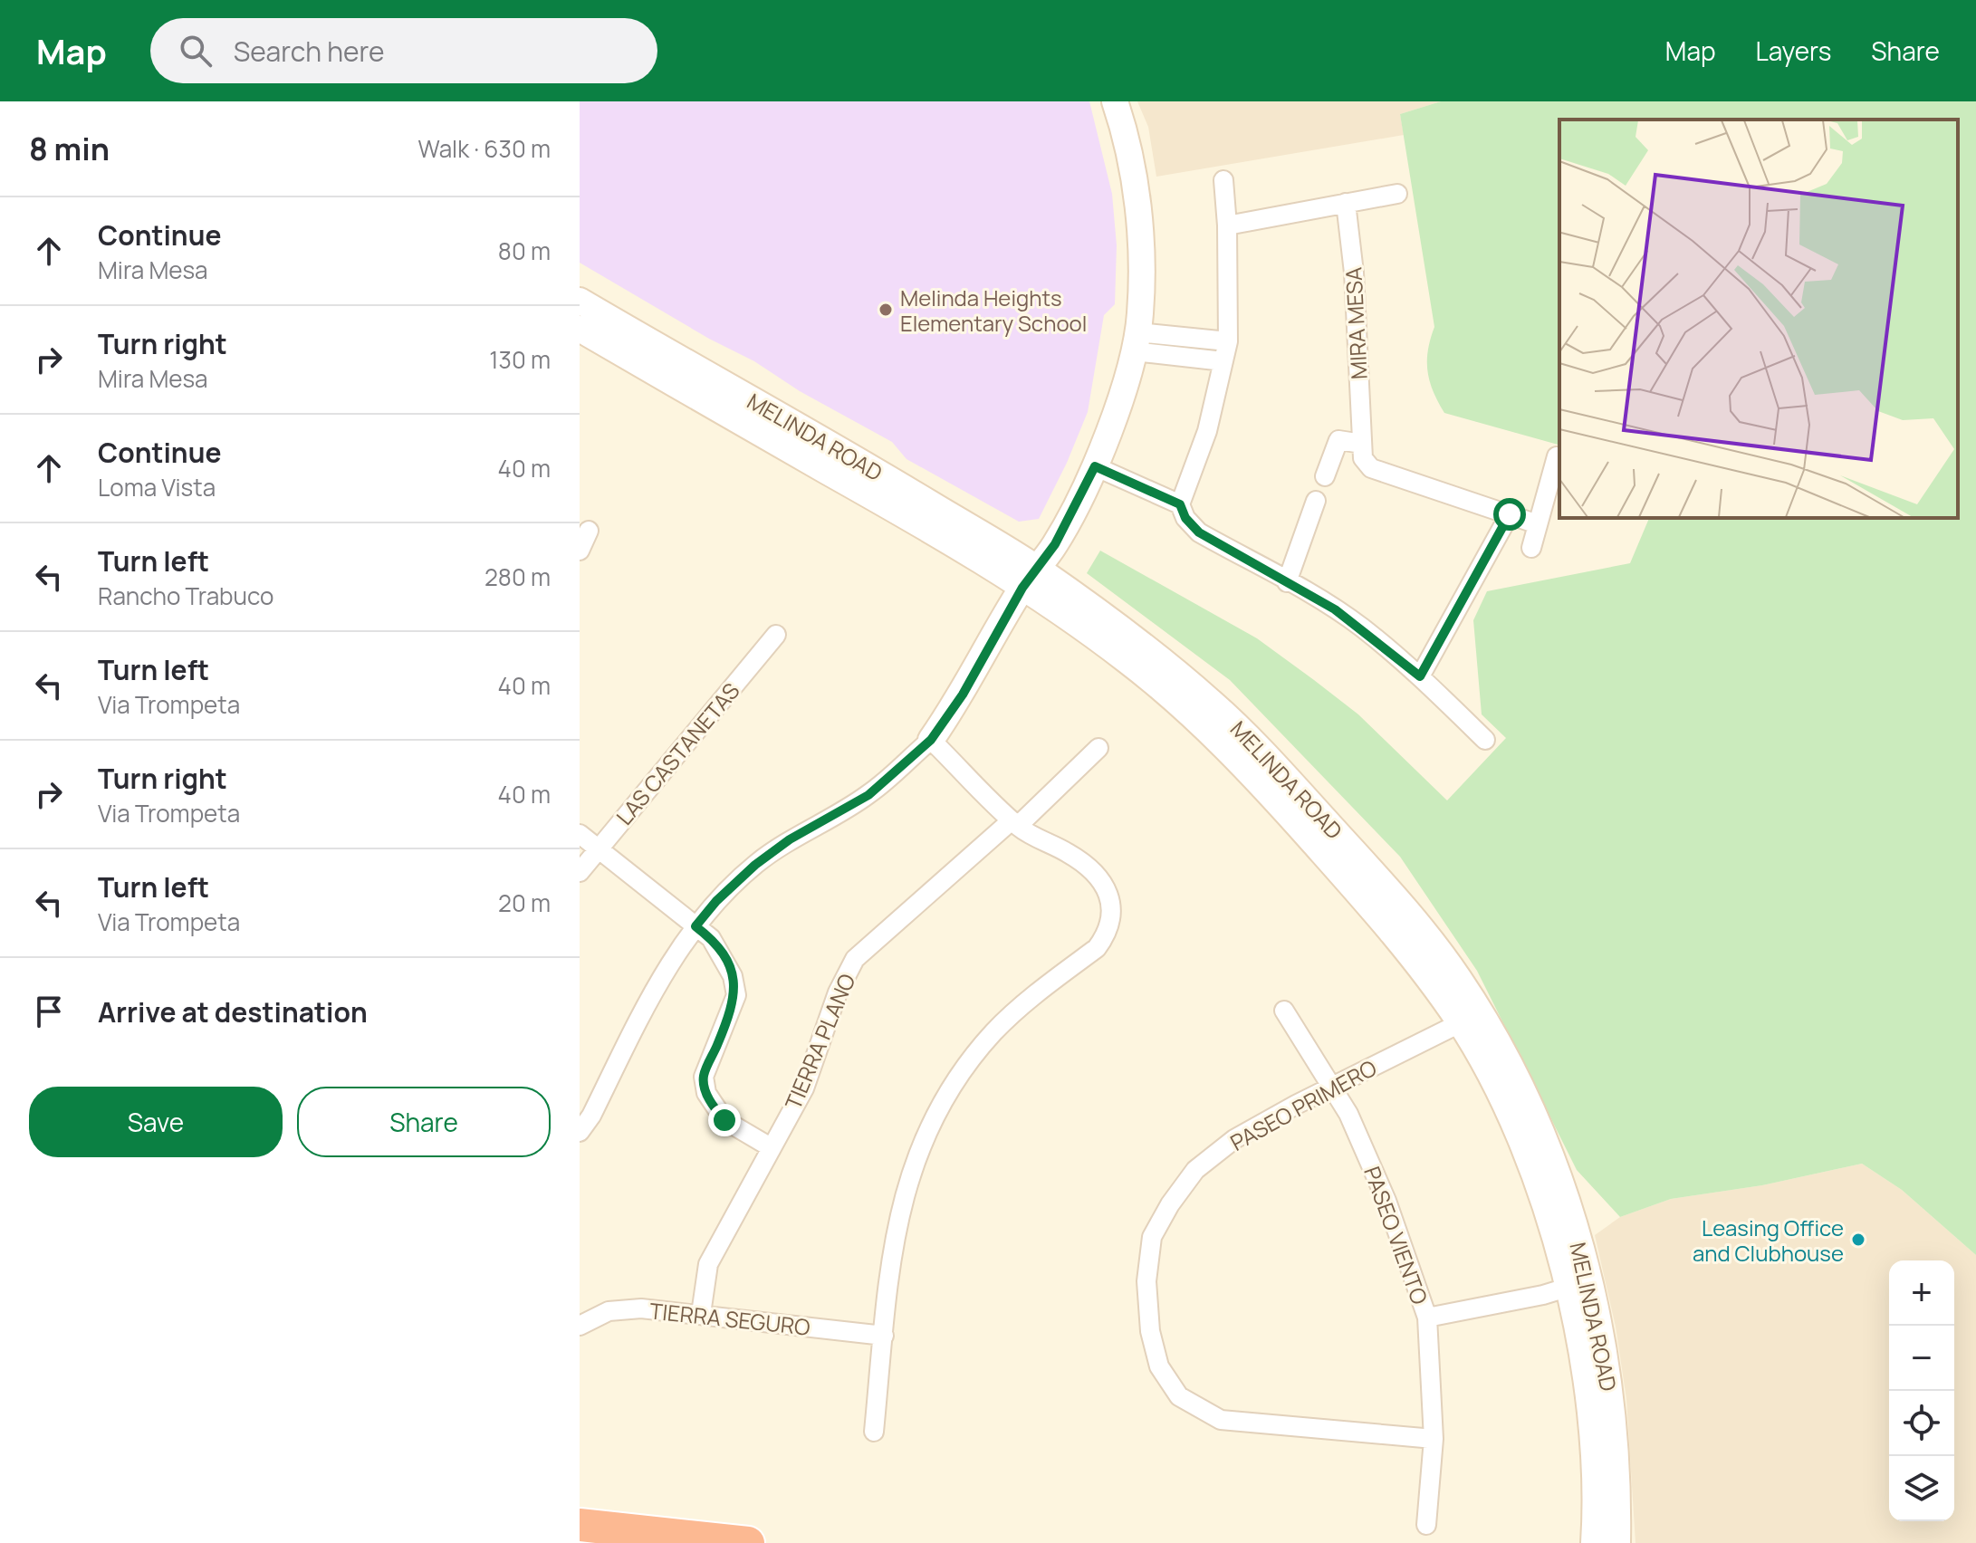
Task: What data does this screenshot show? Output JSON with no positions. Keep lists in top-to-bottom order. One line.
{"streets":{"main road":["MELINDA ROAD"],"street":["MIRA MESA","LAS CASTANETAS","TIERRA PLANO","PASEO PRIMERO","PASEO VIENTO","TIERRA SEGURO"]},"crossings":[["MELINDA ROAD","PASEO PRIMERO"],["TIERRA PLANO","TIERRA SEGURO"],["PASEO PRIMERO","PASEO VIENTO"]],"places":["Melinda Heights Elementary School","Leasing Office and Clubhouse"],"page":{"header":"Map","search":"Search here","nav":["Map","Layers","Share"],"heading":["8 min","Walk · 630 m"],"list":[["Continue","Mira Mesa","80 m"],["Turn right","Mira Mesa","130 m"],["Continue","Loma Vista","40 m"],["Turn left","Rancho Trabuco","280 m"],["Turn left","Via Trompeta","40 m"],["Turn right","Via Trompeta","40 m"],["Turn left","Via Trompeta","20 m"],"Arrive at destination"],"buttons":["Save","Share"],"map_buttons":["+","−"]}}
